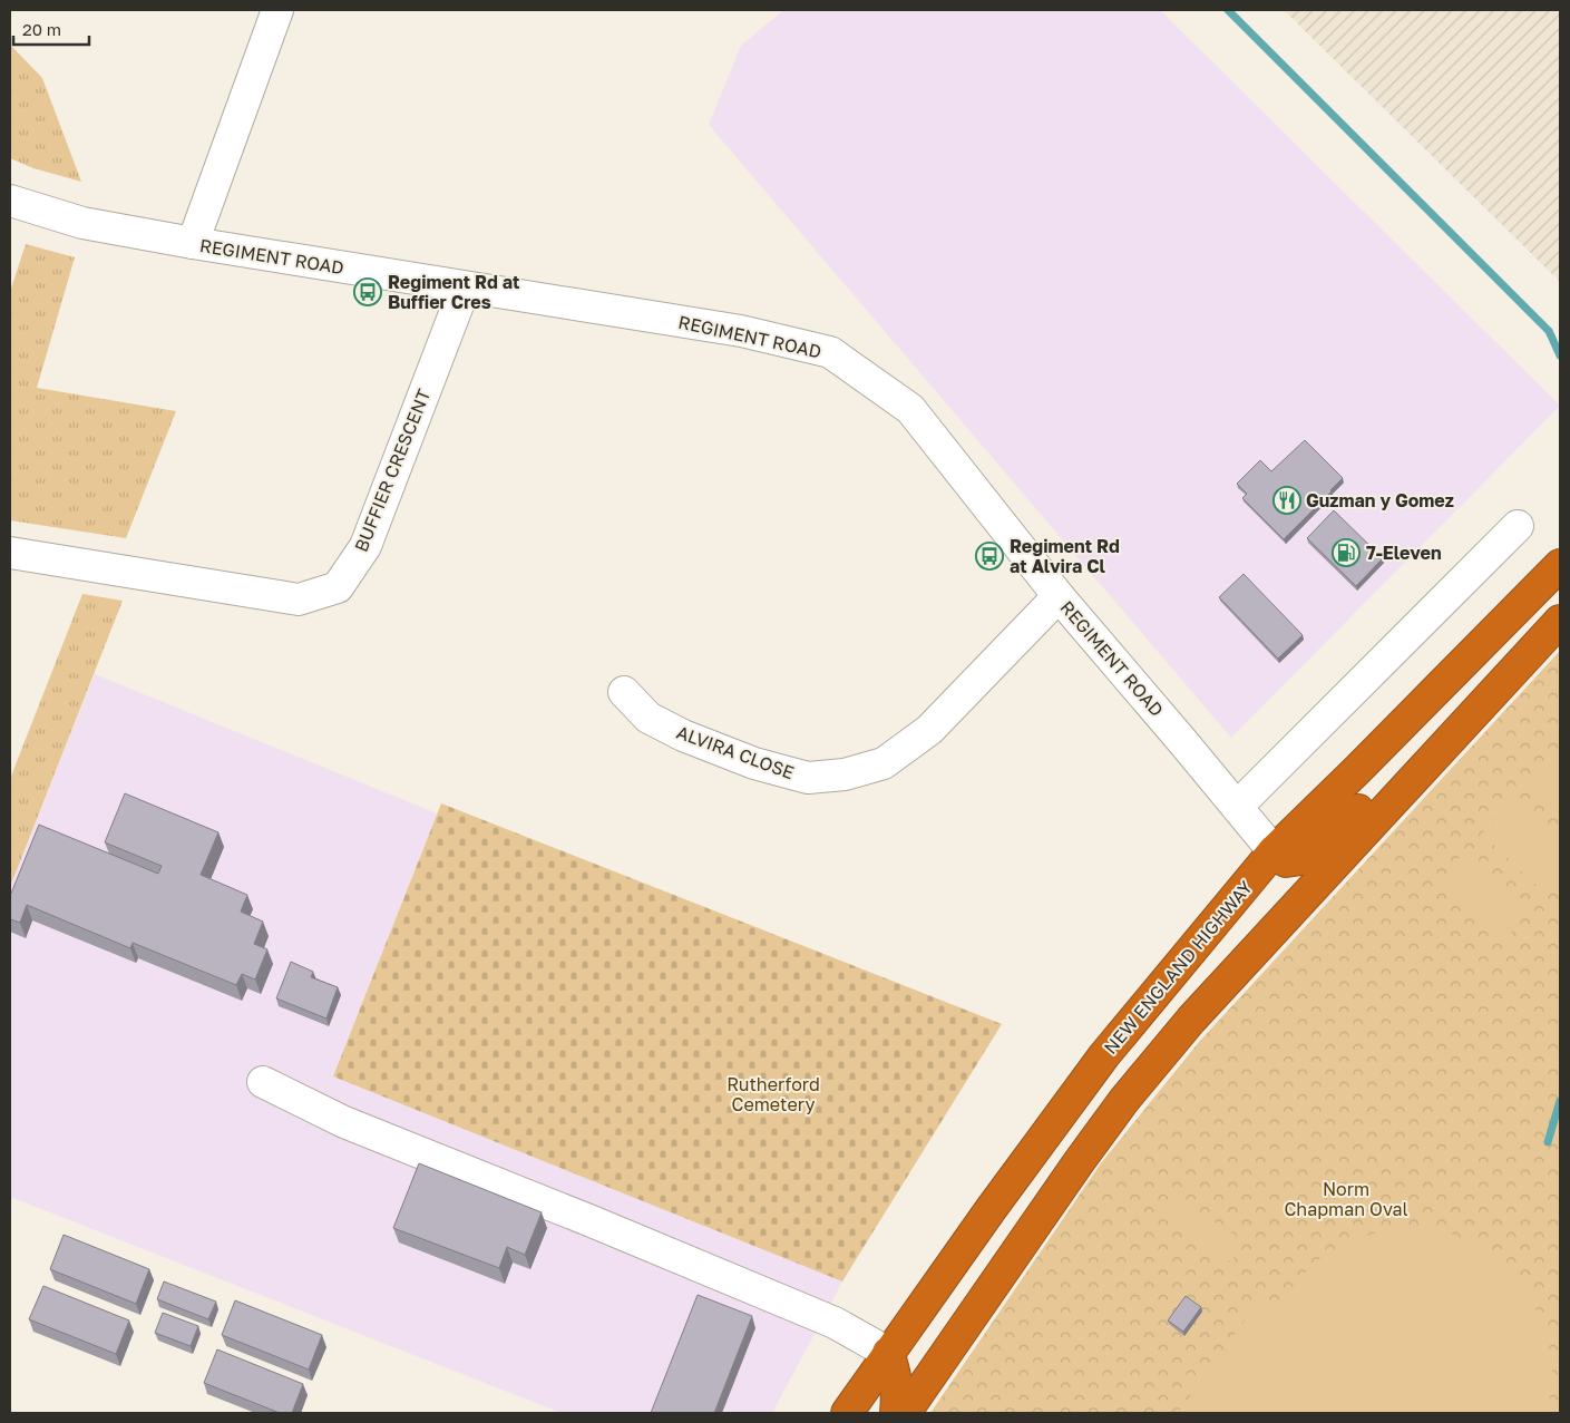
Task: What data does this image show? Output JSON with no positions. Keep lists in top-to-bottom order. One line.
{"streets":{"highway":["NEW ENGLAND HIGHWAY"],"street":["REGIMENT ROAD","BUFFIER CRESCENT","ALVIRA CLOSE"]},"crossings":[["REGIMENT ROAD","BUFFIER CRESCENT"],["REGIMENT ROAD","ALVIRA CLOSE"],["REGIMENT ROAD","NEW ENGLAND HIGHWAY"]],"parks":["Rutherford Cemetery","Norm Chapman Oval"],"places":{"bus stop":["Regiment Rd at Buffier Cres","Regiment Rd at Alvira Cl"],"restaurant":["Guzman y Gomez"],"fuel station":["7-Eleven"]},"scale_bar":"20 m"}
